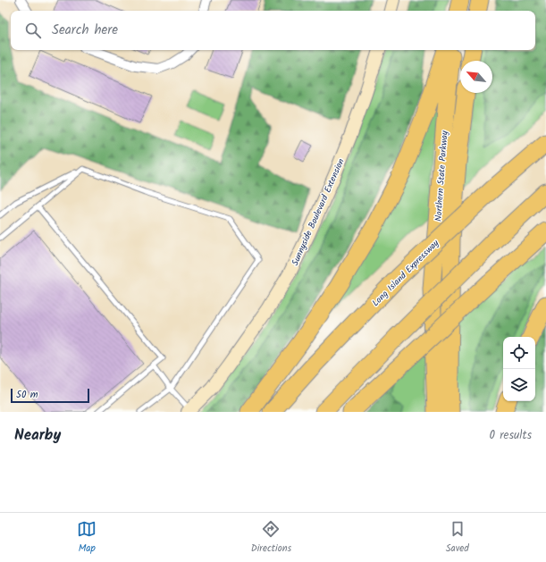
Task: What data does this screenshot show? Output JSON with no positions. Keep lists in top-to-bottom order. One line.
{"streets":{"highway":["Northern State Parkway","Long Island Expressway"],"main road":["Sunnyside Boulevard Extension"]},"scale_bar":"50 m","north":"top left","page":{"search":"Search here","scale":"50 m","heading":["Nearby","0 results"],"nav":["Map","Directions","Saved"]}}
